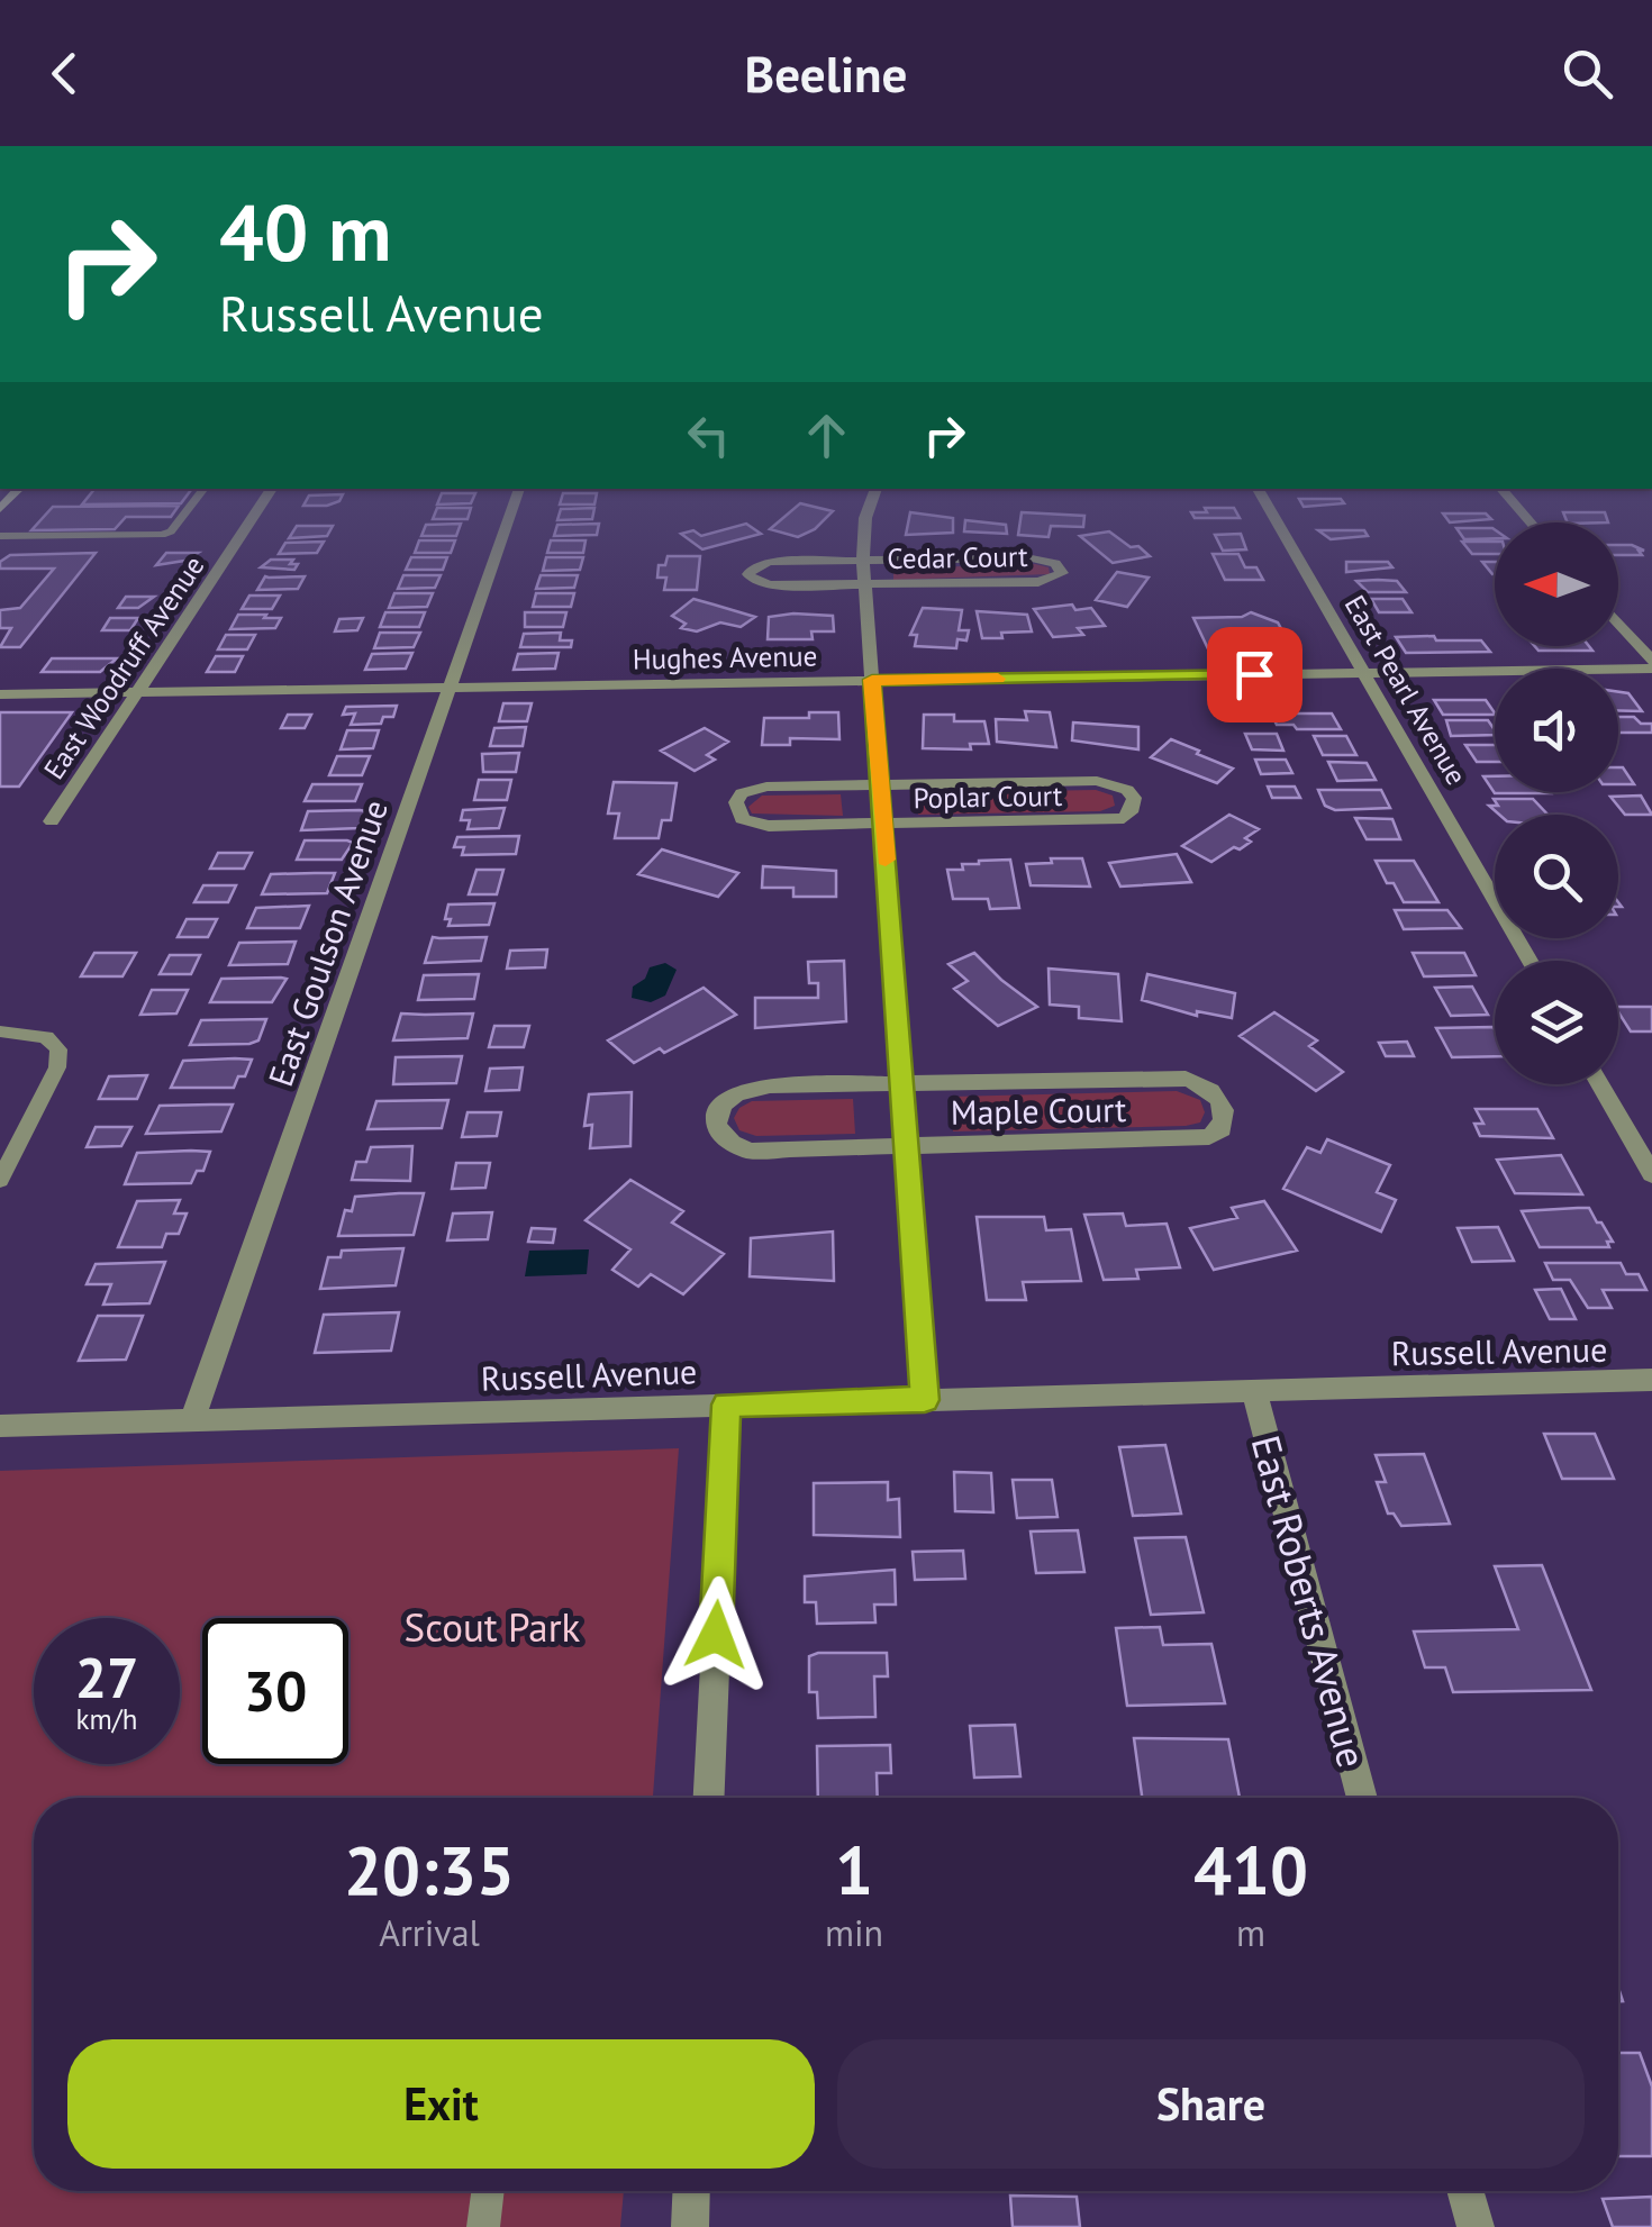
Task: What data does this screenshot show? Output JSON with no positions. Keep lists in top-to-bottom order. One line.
{"streets":{"street":["Cedar Court","Hughes Avenue","East Woodruff Avenue","East Pearl Avenue","Poplar Court","East Goulson Avenue","Maple Court","Russell Avenue","East Roberts Avenue"]},"crossings":[["Hughes Avenue","East Woodruff Avenue"],["Hughes Avenue","East Pearl Avenue"],["Hughes Avenue","East Goulson Avenue"],["East Goulson Avenue","Russell Avenue"],["Russell Avenue","East Roberts Avenue"]],"parks":["Scout Park"],"north":"left","page":{"header":"Beeline","turn":["40 m","Russell Avenue"],"speed":"27 km/h","limit":"30","eta":["20:35","Arrival","1","min","410","m"],"buttons":["Exit","Share"]}}
